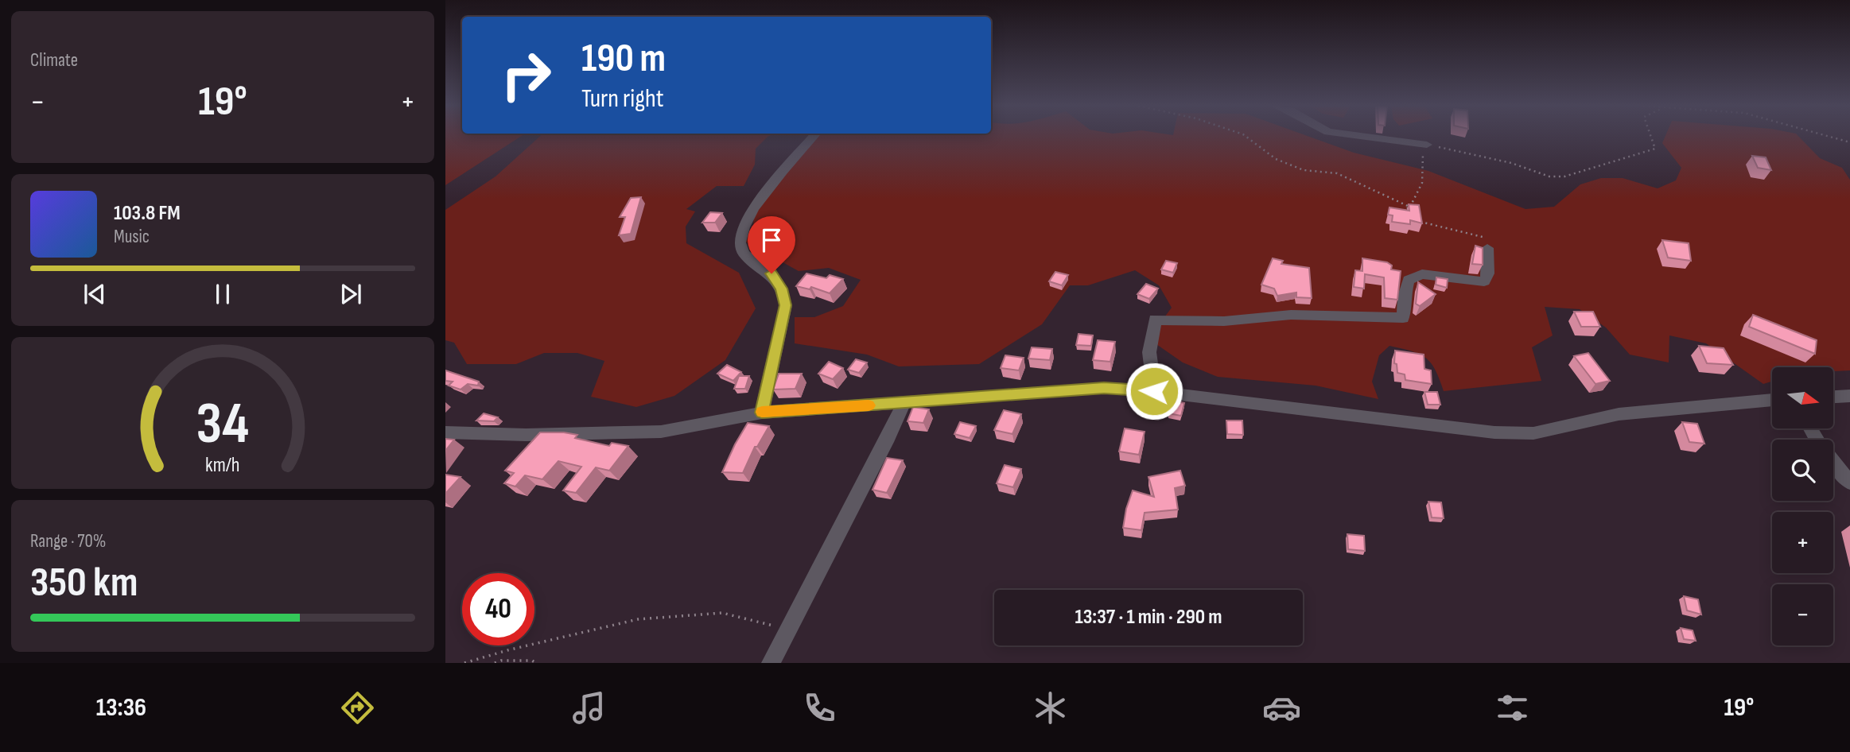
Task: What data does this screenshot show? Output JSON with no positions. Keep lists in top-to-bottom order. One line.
{"north":"right","page":{"tile":["Climate",["Range · 70%","350 km"]],"turn":["190 m","Turn right"],"heat":["−","19°","+"],"song":["103.8 FM","Music"],"map_buttons":["+","−"],"limit":"40","trip":"13:37 · 1 min · 290 m","tabs":["13:36","19°"],"gauge":["34","km/h"]}}
